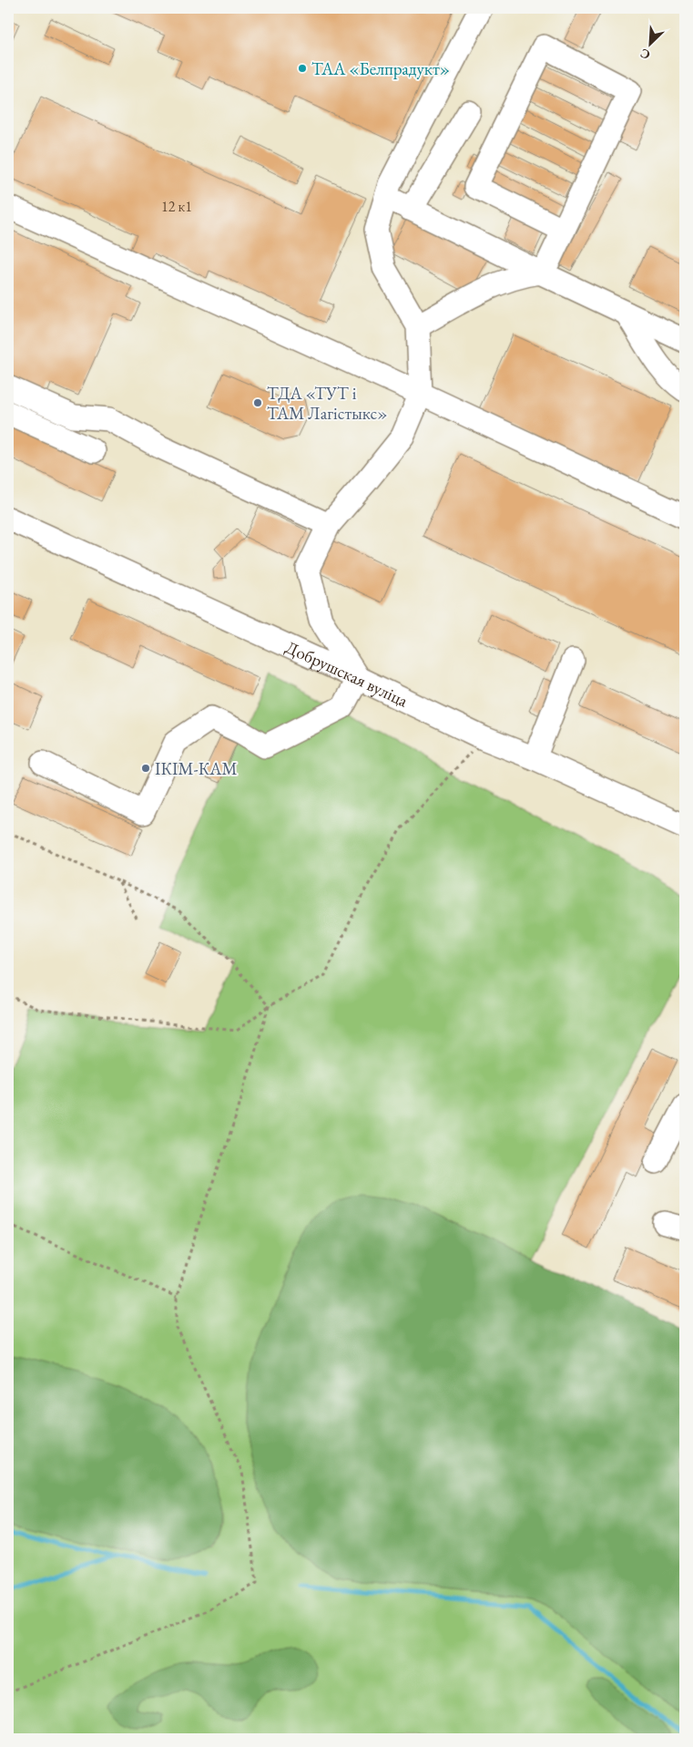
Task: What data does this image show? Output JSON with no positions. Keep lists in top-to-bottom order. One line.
{"streets":{"street":["Добрушская вуліца"]},"places":["ТАА «Белпрадукт»","ТДА «ТУТ і ТАМ Лагістыкс»","ІКІМ-КАМ"],"house_numbers":["12 к1"],"north":"bottom left"}
